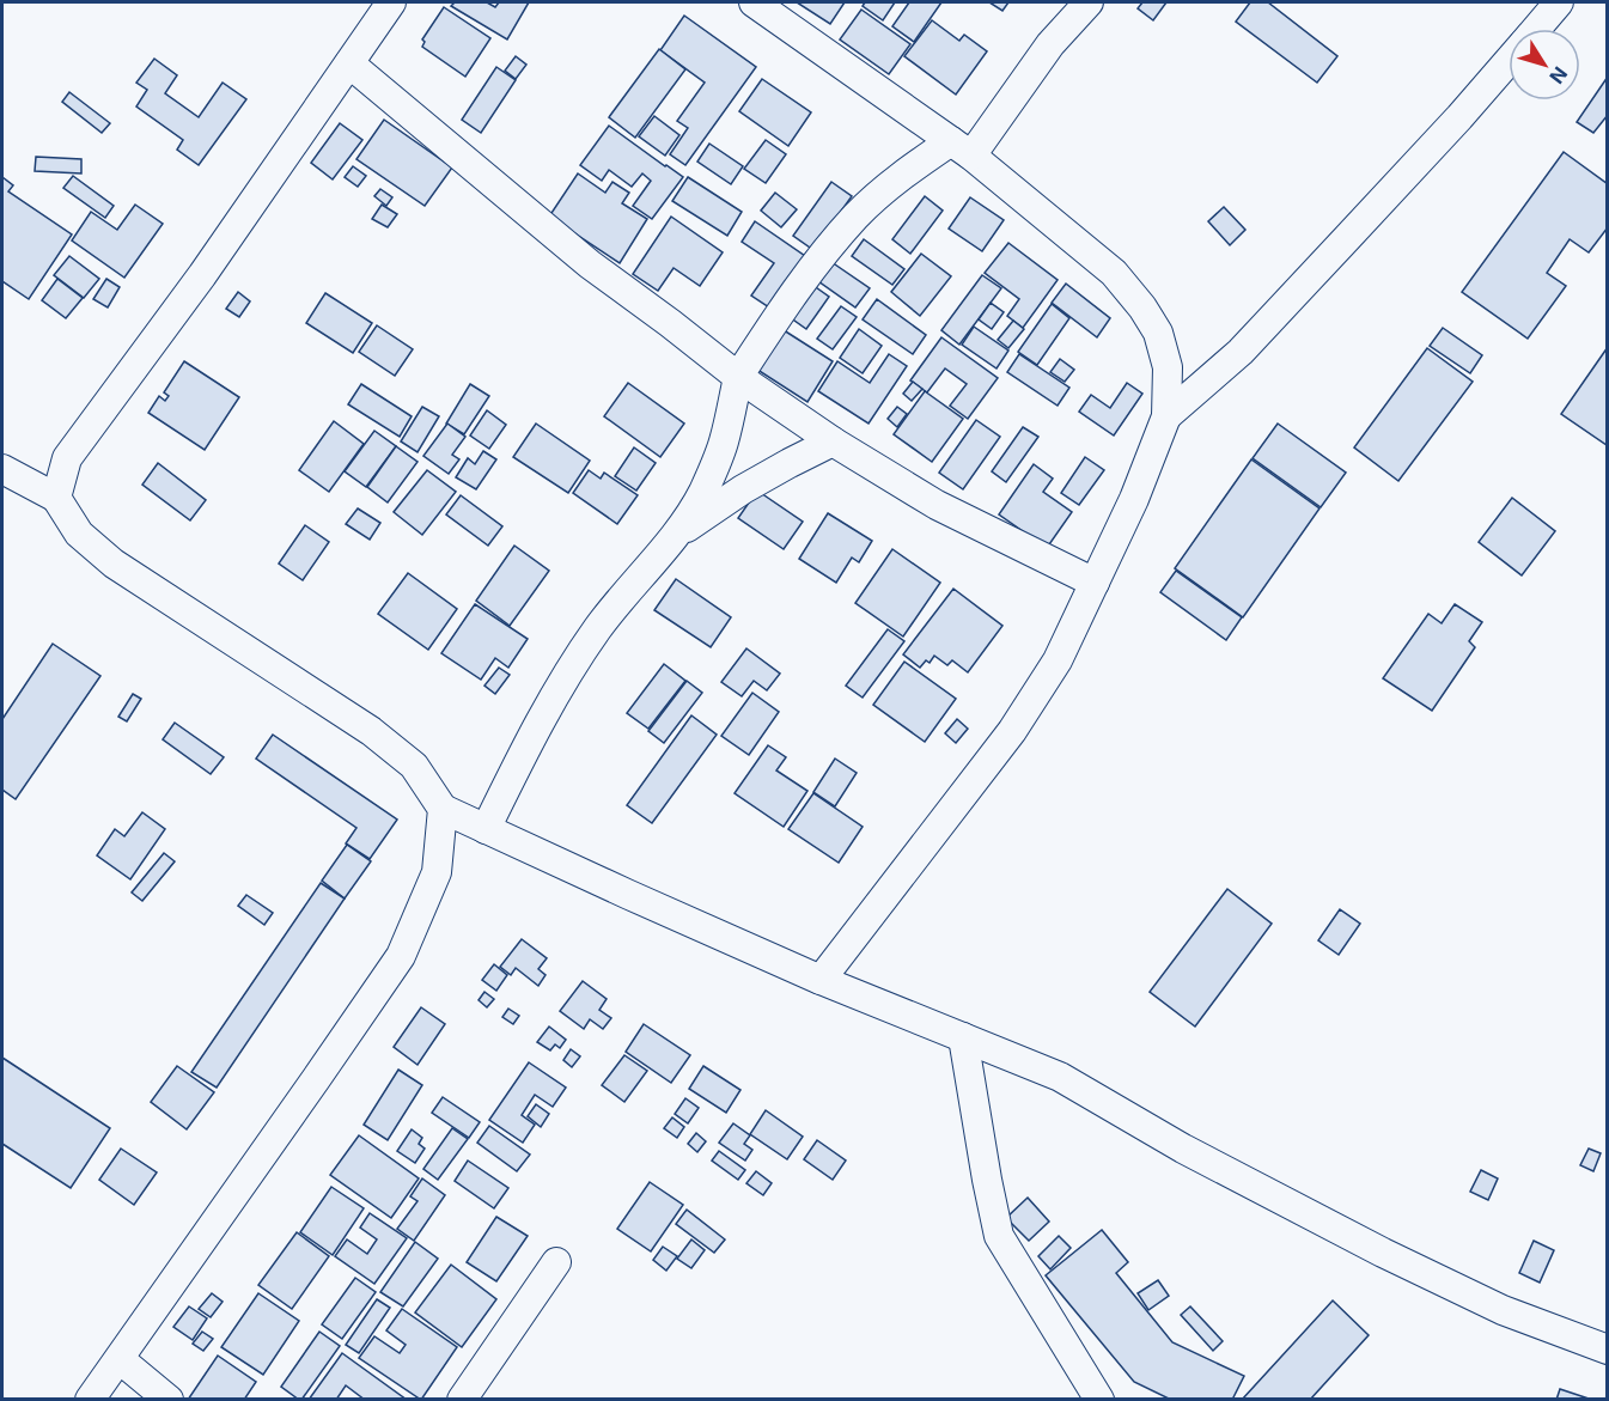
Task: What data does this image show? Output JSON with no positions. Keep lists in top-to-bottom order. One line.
{"north":"bottom right"}
